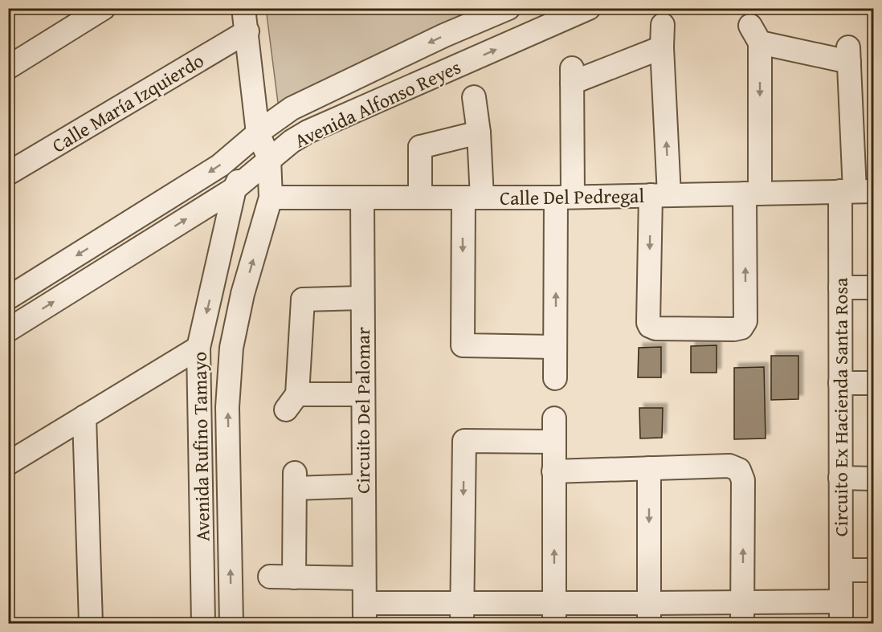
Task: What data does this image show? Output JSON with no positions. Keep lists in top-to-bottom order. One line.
{"streets":{"street":["Calle María Izquierdo","Avenida Alfonso Reyes","Calle Del Pedregal","Circuito Ex Hacienda Santa Rosa","Circuito Del Palomar","Avenida Rufino Tamayo"]},"crossings":[["Calle María Izquierdo","Avenida Rufino Tamayo"],["Avenida Alfonso Reyes","Avenida Rufino Tamayo"],["Calle Del Pedregal","Circuito Ex Hacienda Santa Rosa"],["Calle Del Pedregal","Circuito Del Palomar"],["Calle Del Pedregal","Avenida Rufino Tamayo"]]}
